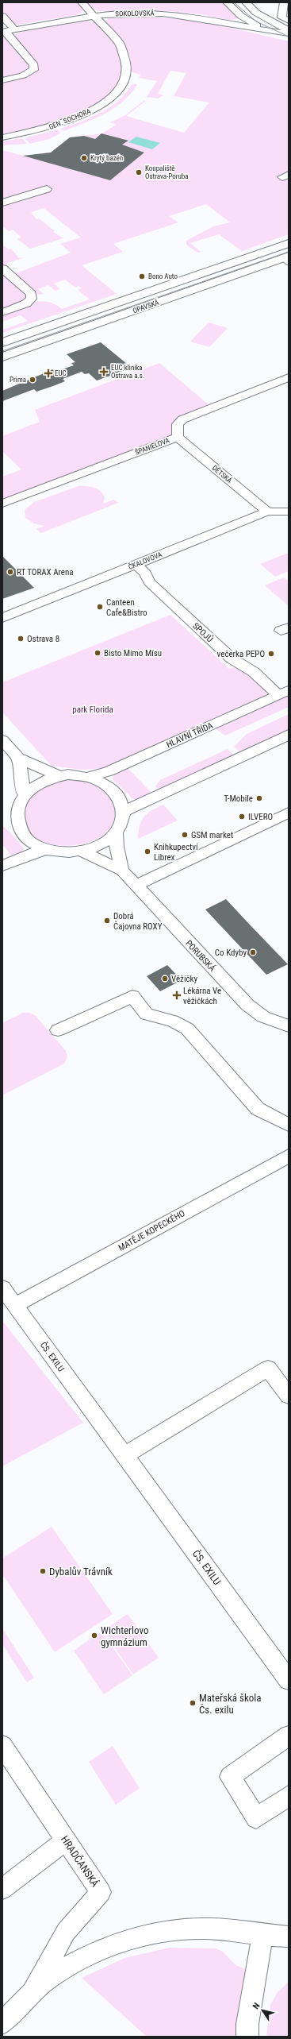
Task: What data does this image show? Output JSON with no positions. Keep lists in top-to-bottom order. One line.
{"streets":{"main road":["OPAVSKÁ"],"street":["SOKOLOVSKÁ","GEN. SOCHORA","ŠPANIELOVA","DĚTSKÁ","ČKALOVOVA","SPOJŮ","HLAVNÍ TŘÍDA","PORUBSKÁ","MATĚJE KOPECKÉHO","ČS. EXILU","HRADČANSKÁ"]},"crossings":[["SOKOLOVSKÁ","GEN. SOCHORA"],["ŠPANIELOVA","DĚTSKÁ"],["DĚTSKÁ","ČKALOVOVA"],["ČKALOVOVA","SPOJŮ"],["SPOJŮ","HLAVNÍ TŘÍDA"],["HLAVNÍ TŘÍDA","PORUBSKÁ"],["MATĚJE KOPECKÉHO","ČS. EXILU"]],"parks":["park Florida"],"places":{"other":["Krytý bazén","Koupaliště Ostrava-Poruba","Bono Auto","Prima","RT TORAX Arena","Canteen Cafe&Bistro","Ostrava 8","Bisto Mimo Mísu","večerka PEPO","T-Mobile","ILVERO","GSM market","Knihkupectví Librex","Dobrá Čajovna ROXY","Co Kdyby","Věžičky","Dybalův Trávník","Wichterlovo gymnázium","Mateřská škola Čs. exilu"],"health":["EUC klinika Ostrava a.s.","EUC","Lékárna Ve věžičkách"]},"north":"top left"}
